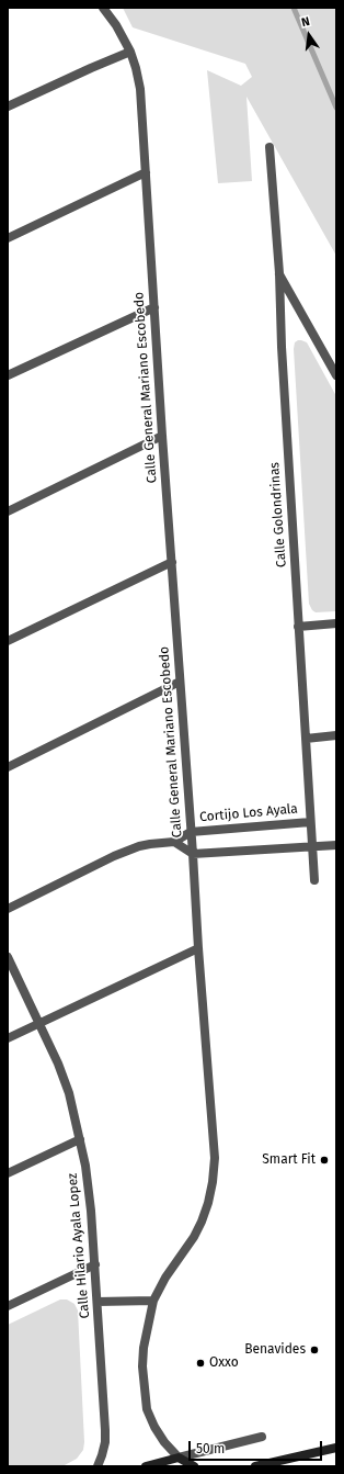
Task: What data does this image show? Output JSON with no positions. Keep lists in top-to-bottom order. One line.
{"streets":{"street":["Calle General Mariano Escobedo","Calle Golondrinas","Cortijo Los Ayala","Calle Hilario Ayala Lopez"]},"crossings":[["Calle General Mariano Escobedo","Cortijo Los Ayala"],["Calle Golondrinas","Cortijo Los Ayala"]],"places":["Smart Fit","Benavides","Oxxo"],"scale_bar":"50 m","north":"top"}
